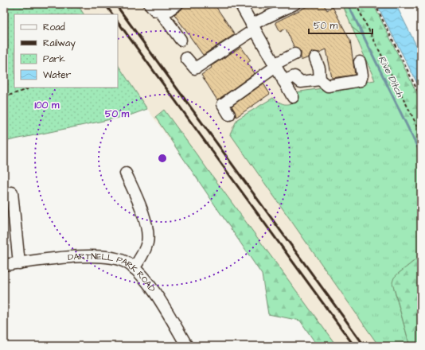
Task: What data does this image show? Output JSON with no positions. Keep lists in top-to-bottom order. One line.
{"streets":{"street":["DARTNELL PARK ROAD"]},"water":["Rive Ditch"],"legend":["Road","Railway","Park","Water"],"scale_bar":"50 m","rings":["100 m","50 m"]}
